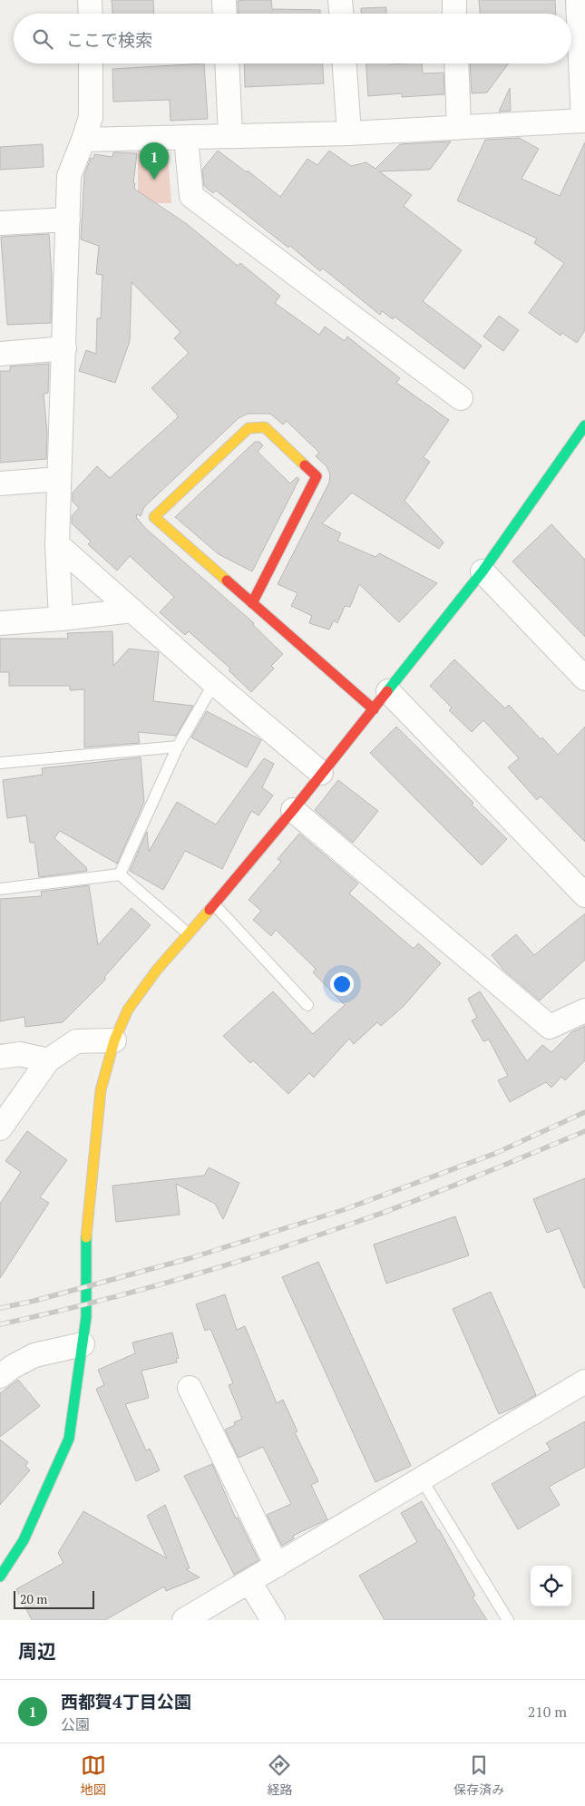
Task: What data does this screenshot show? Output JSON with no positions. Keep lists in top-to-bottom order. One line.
{"scale_bar":"20 m","page":{"search":"ここで検索","pins":"1","scale":"20 m","heading":"周辺","list":[{"mark":"1","name":"西都賀4丁目公園","note":"公園","value":"210 m"}],"nav":["地図","経路","保存済み"]}}
